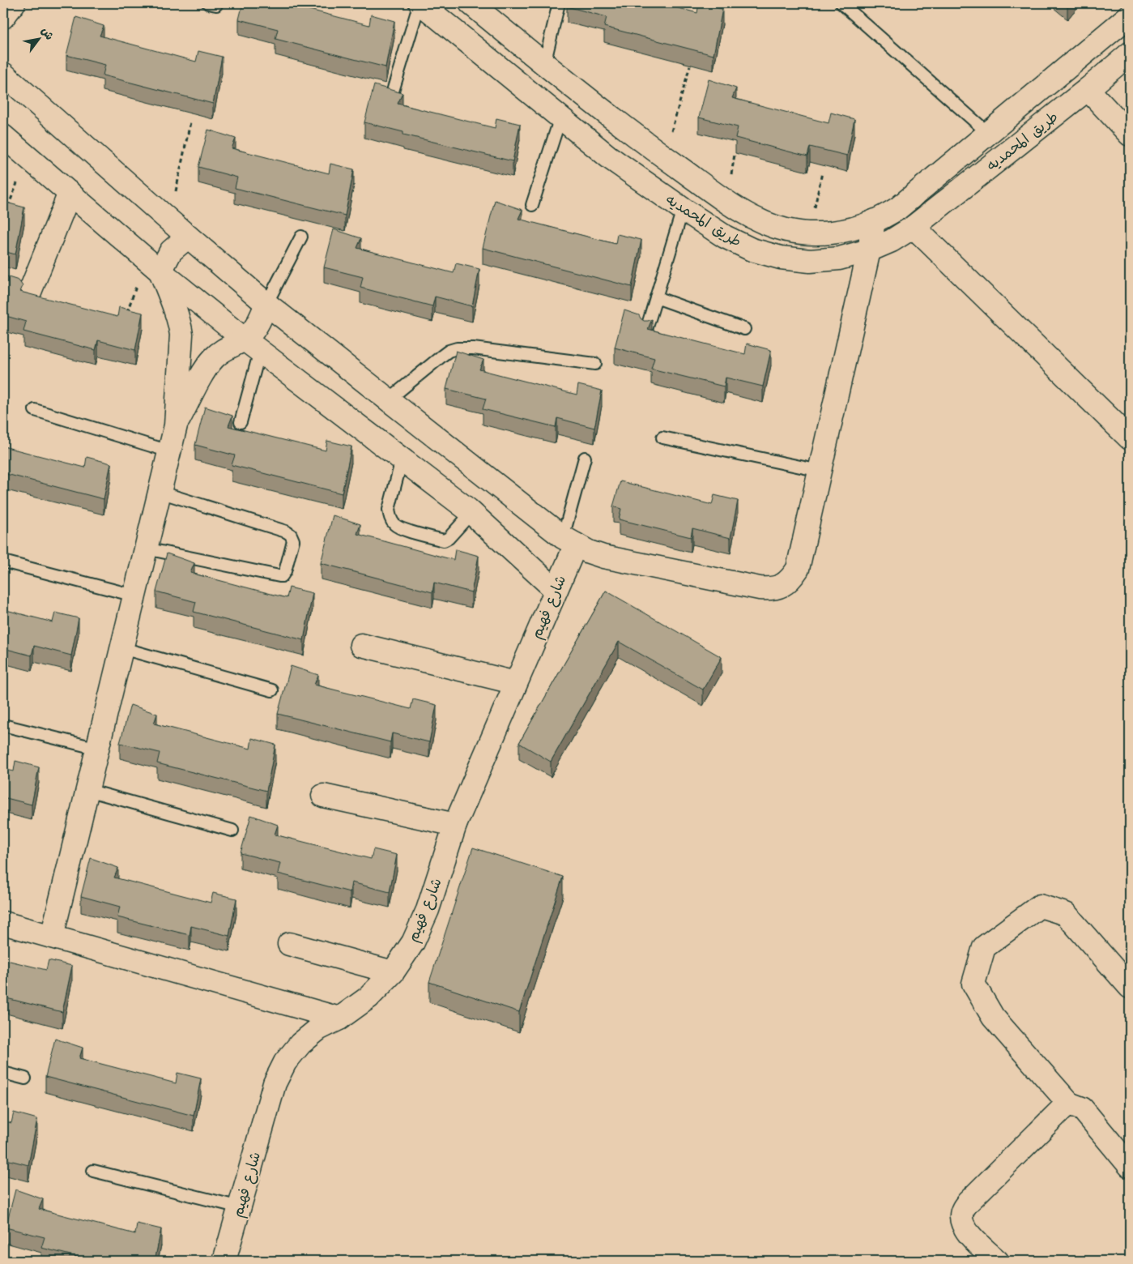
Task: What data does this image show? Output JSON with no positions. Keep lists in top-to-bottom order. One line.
{"streets":{"street":["طريق المحمديه","شارع فهيم"]},"north":"top right"}
